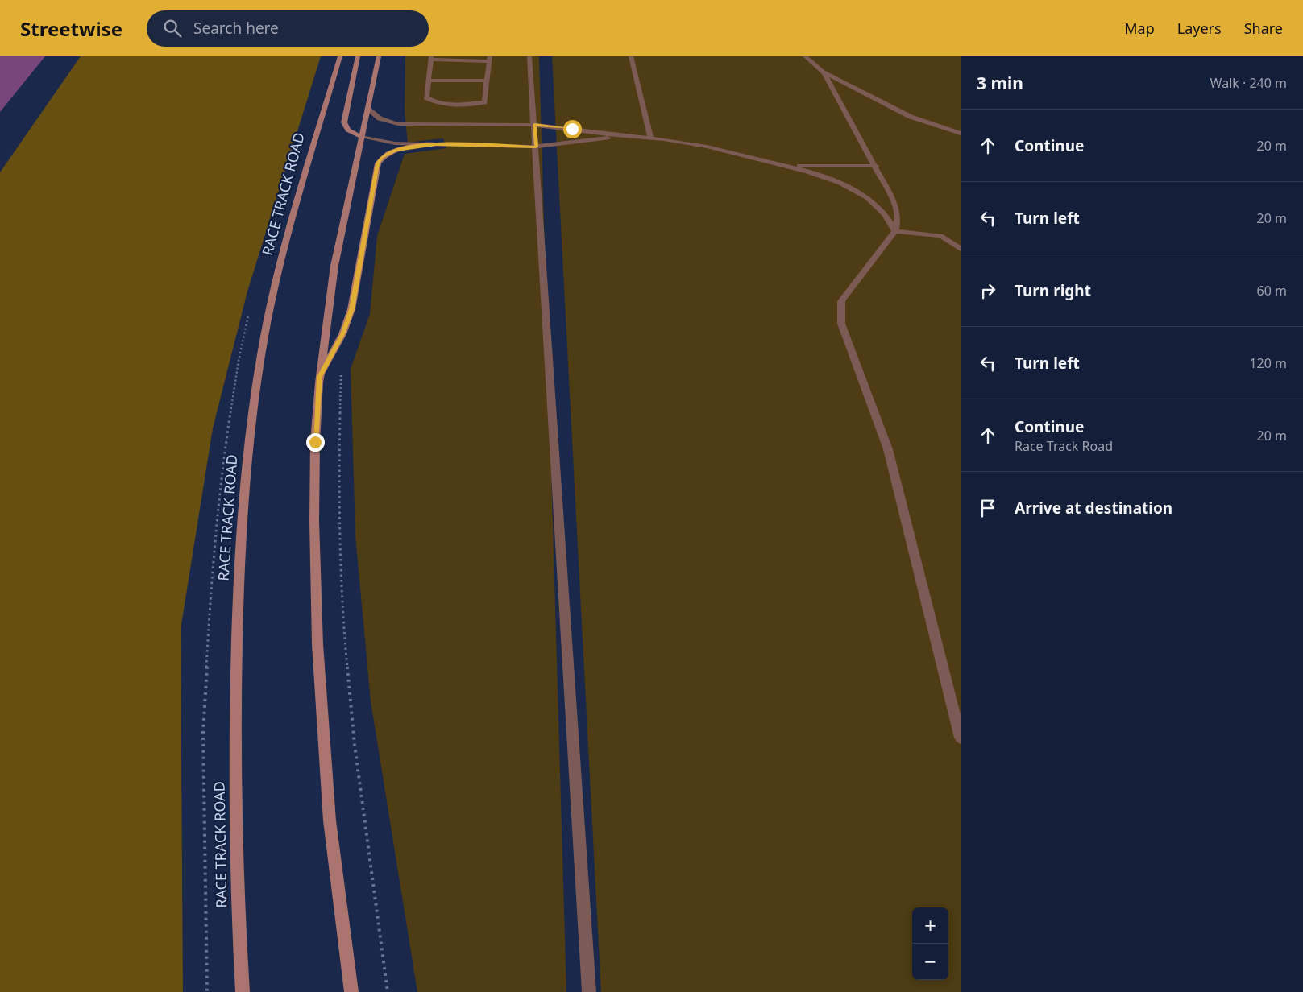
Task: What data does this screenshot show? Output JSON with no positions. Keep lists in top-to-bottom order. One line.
{"streets":{"main road":["RACE TRACK ROAD"]},"page":{"header":"Streetwise","search":"Search here","nav":["Map","Layers","Share"],"heading":["3 min","Walk · 240 m"],"list":[["Continue","20 m"],["Turn left","20 m"],["Turn right","60 m"],["Turn left","120 m"],["Continue","Race Track Road","20 m"],"Arrive at destination"],"map_buttons":["+","−"]}}
